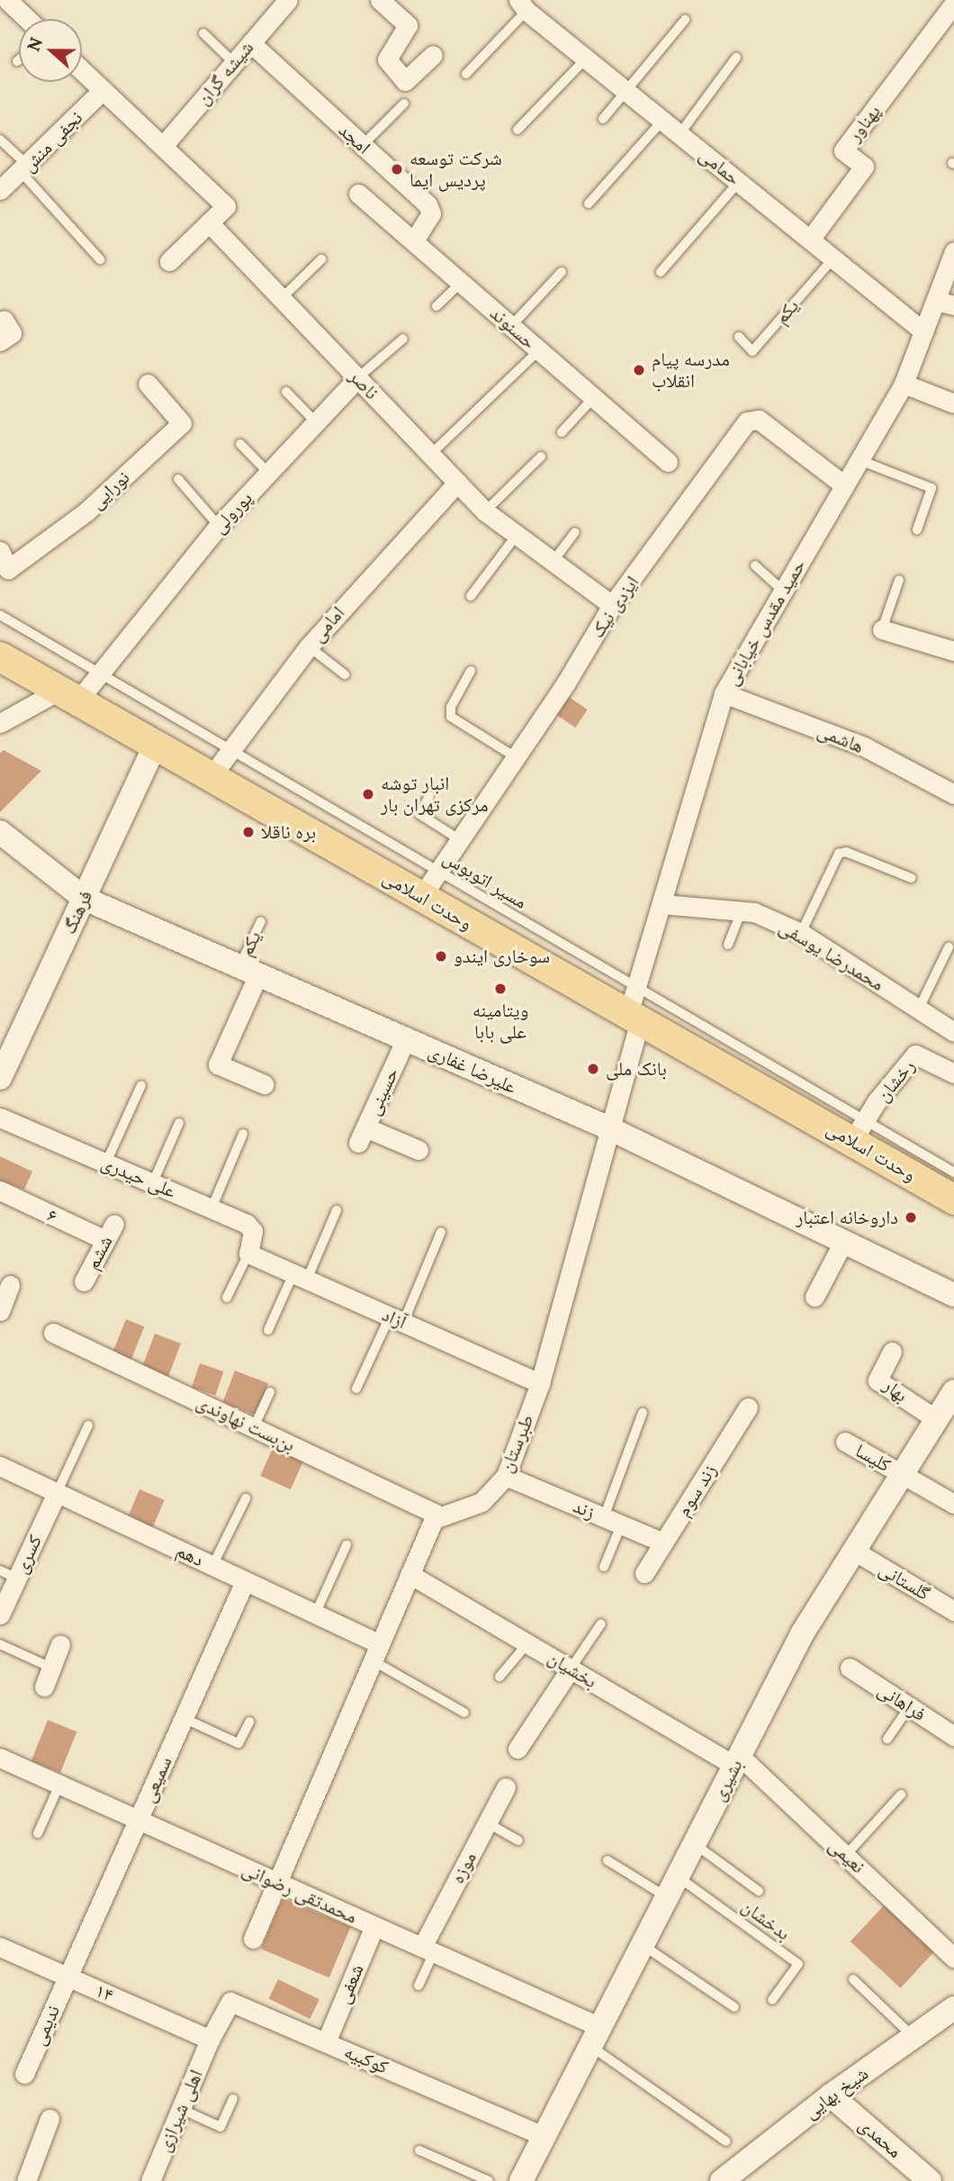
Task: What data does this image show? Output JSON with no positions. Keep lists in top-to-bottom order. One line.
{"streets":{"main road":["وحدت اسلامی"],"street":["شیشه گران","پهناور","امجد","نجفی منش","حمامی","حسنوند","ناصر","نورایی","پورولی","ایزدی نیک","حمید مقدس خیابانی","امامی","هاشمی","فرهنگ","محمدرضا یوسفی","علیرضا غفاری","رخشان","حسینی","علی حیدری","۶","ششم","آزاد","بهار","بن‌بست نهاوندی","طبرستان","کلیسا","زند سوم","زند","کسری","دهم","گلستانی","بخشیان","فراهانی","سمیعی","بشیری","نعیمی","موزه","محمدتقی رضوانی","شعفی","۱۴","ندیمی","کوکبیه","شیخ بهایی","اهلی شیرازی","محمدی"],"lane":["یکم","مسیر اتوبوس","بدخشان"]},"crossings":[["شیشه گران","امجد"],["پهناور","حمامی"],["امجد","حسنوند"],["حمامی","یکم"],["حمامی","حمید مقدس خیابانی"],["یکم","علیرضا غفاری"],["ناصر","پورولی"],["ناصر","ایزدی نیک"],["ناصر","امامی"],["پورولی","مسیر اتوبوس"],["پورولی","وحدت اسلامی"],["ایزدی نیک","حمید مقدس خیابانی"],["ایزدی نیک","مسیر اتوبوس"],["ایزدی نیک","وحدت اسلامی"],["حمید مقدس خیابانی","هاشمی"],["حمید مقدس خیابانی","مسیر اتوبوس"],["حمید مقدس خیابانی","وحدت اسلامی"],["حمید مقدس خیابانی","محمدرضا یوسفی"],["حمید مقدس خیابانی","طبرستان"],["امامی","مسیر اتوبوس"],["امامی","وحدت اسلامی"],["مسیر اتوبوس","وحدت اسلامی"],["مسیر اتوبوس","طبرستان"],["وحدت اسلامی","فرهنگ"],["وحدت اسلامی","رخشان"],["وحدت اسلامی","طبرستان"],["فرهنگ","علیرضا غفاری"],["علیرضا غفاری","حسینی"],["علیرضا غفاری","طبرستان"],["علی حیدری","آزاد"],["۶","ششم"],["آزاد","طبرستان"],["بهار","بشیری"],["بن‌بست نهاوندی","طبرستان"],["طبرستان","زند"],["کلیسا","بشیری"],["زند سوم","زند"],["کسری","دهم"],["دهم","سمیعی"],["گلستانی","بشیری"],["بخشیان","بشیری"],["بخشیان","نعیمی"],["سمیعی","محمدتقی رضوانی"],["سمیعی","۱۴"],["سمیعی","ندیمی"],["بشیری","نعیمی"],["بشیری","محمدتقی رضوانی"],["بشیری","بدخشان"],["بشیری","کوکبیه"],["موزه","محمدتقی رضوانی"],["محمدتقی رضوانی","شعفی"],["شعفی","کوکبیه"],["۱۴","ندیمی"],["۱۴","کوکبیه"],["۱۴","اهلی شیرازی"],["کوکبیه","اهلی شیرازی"],["شیخ بهایی","محمدی"]],"places":["شرکت توسعه پردیس ایما","مدرسه پیام انقلاب","انبار توشه مرکزی تهران بار","بره ناقلا","سوخاری ایندو","ویتامینه علی بابا","بانک ملی","داروخانه اعتبار"],"north":"left"}
